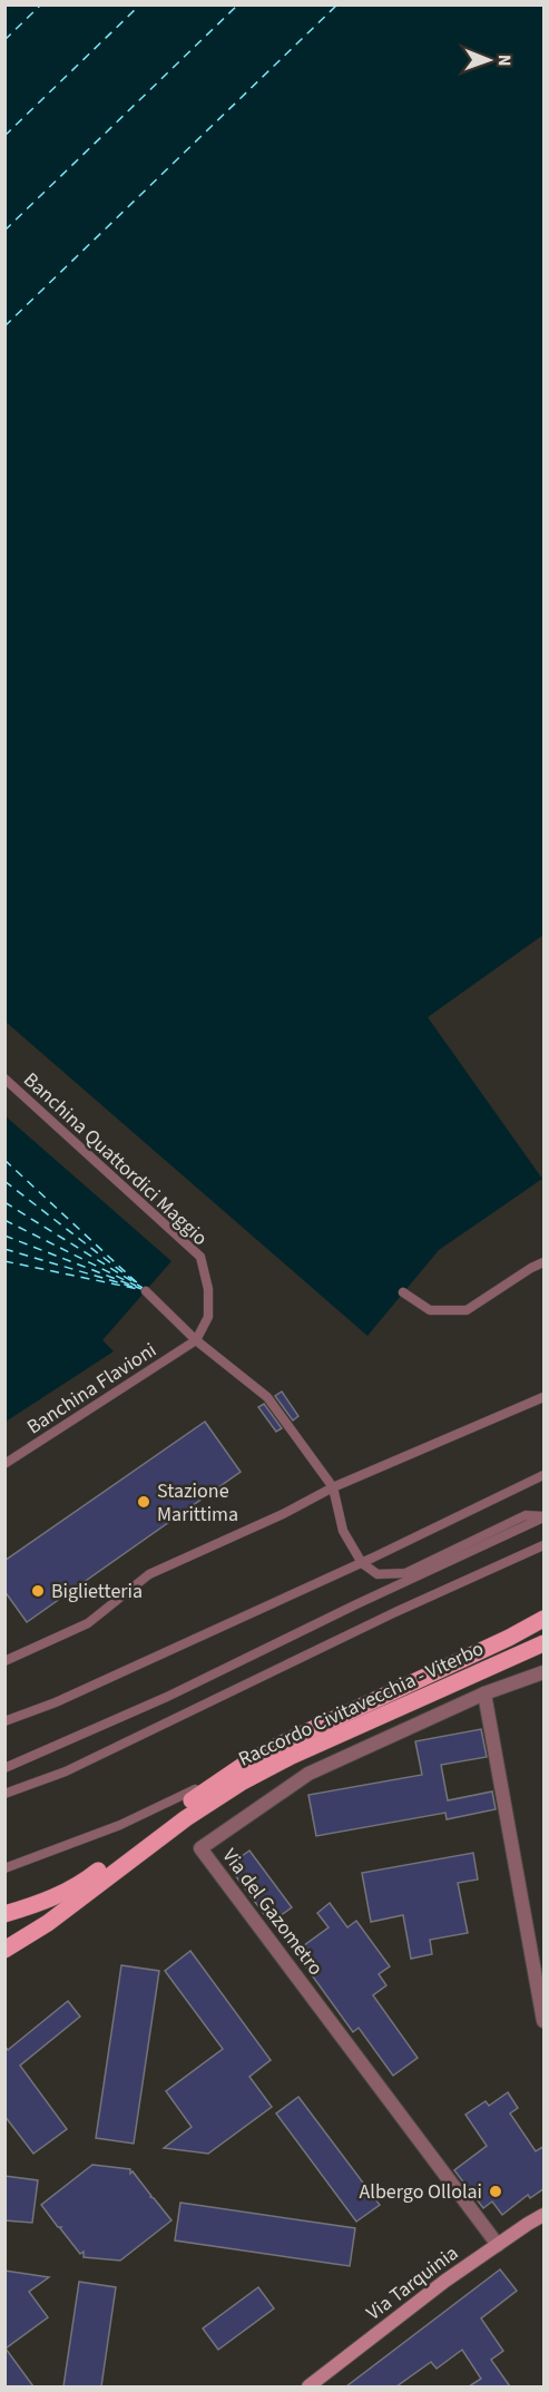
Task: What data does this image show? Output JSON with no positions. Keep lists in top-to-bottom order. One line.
{"streets":{"main road":["Raccordo Civitavecchia - Viterbo","Via Tarquinia"],"street":["Via del Gazometro"],"lane":["Banchina Quattordici Maggio","Banchina Flavioni"]},"crossings":[["Banchina Quattordici Maggio","Banchina Flavioni"],["Via del Gazometro","Via Tarquinia"]],"places":["Stazione Marittima","Biglietteria","Albergo Ollolai"],"north":"right"}
